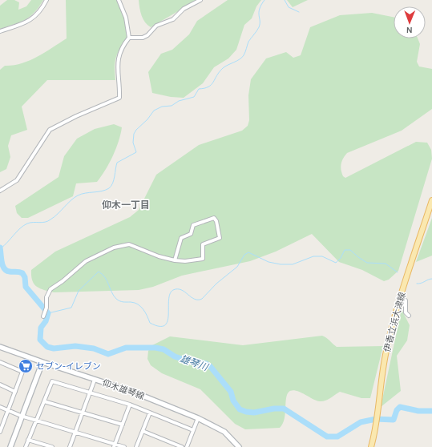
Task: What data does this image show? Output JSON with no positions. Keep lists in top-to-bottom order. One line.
{"streets":{"main road":["伊香立浜大津線","仰木雄琴線"]},"districts":["仰木一丁目"],"water":["雄琴川"],"places":{"supermarket":["セブン-イレブン"]},"north":"bottom"}
